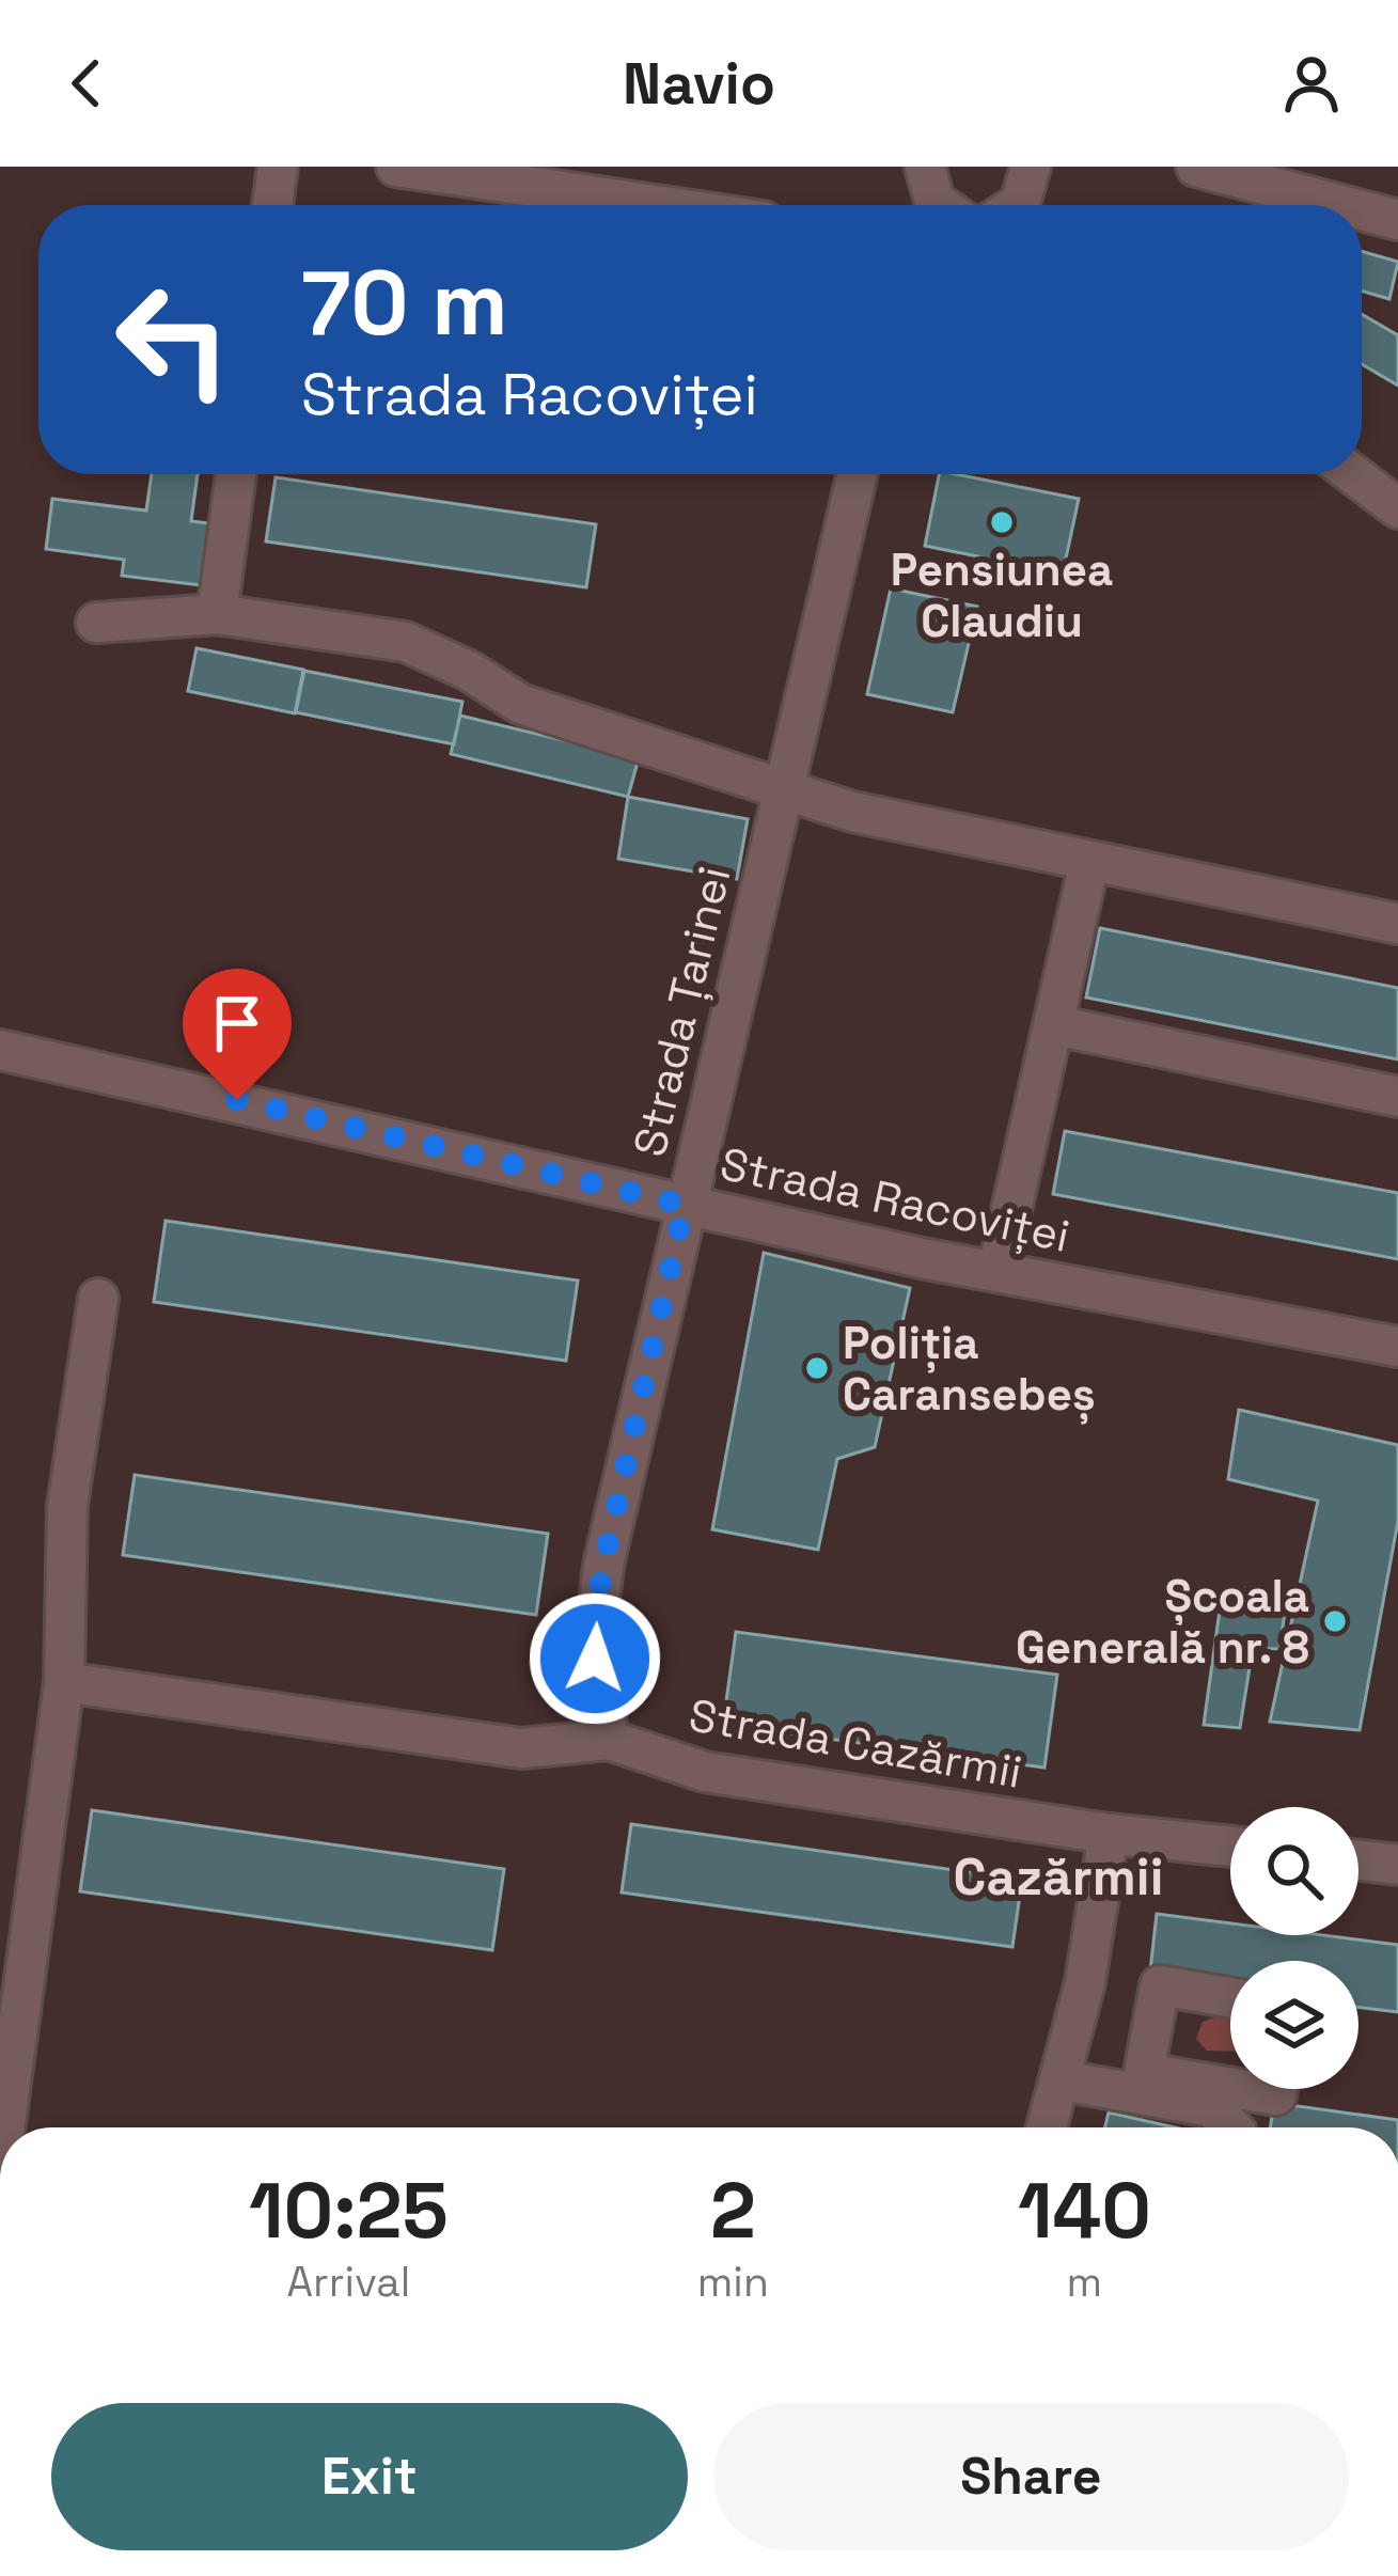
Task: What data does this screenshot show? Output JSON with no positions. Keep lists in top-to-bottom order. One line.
{"streets":{"street":["Strada Țarinei","Strada Racoviței","Strada Cazărmii"]},"crossings":[["Strada Țarinei","Strada Racoviței"],["Strada Țarinei","Strada Cazărmii"]],"districts":["Cazărmii"],"places":["Pensiunea Claudiu","Poliția Caransebeș","Școala Generală nr. 8"],"page":{"header":"Navio","turn":["70 m","Strada Racoviței"],"eta":["10:25","Arrival","2","min","140","m"],"buttons":["Exit","Share"]}}
